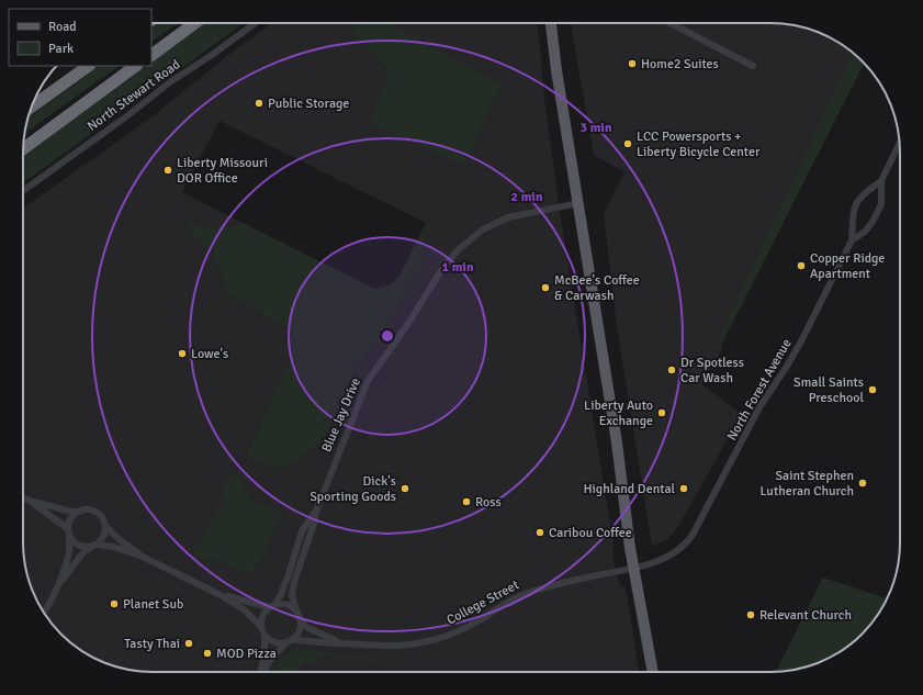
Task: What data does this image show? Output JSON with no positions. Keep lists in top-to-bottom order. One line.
{"streets":{"street":["North Stewart Road","North Forest Avenue","Blue Jay Drive","College Street"]},"crossings":[["North Forest Avenue","College Street"],["Blue Jay Drive","College Street"]],"places":["Home2 Suites","Public Storage","LCC Powersports + Liberty Bicycle Center","Liberty Missouri DOR Office","Copper Ridge Apartment","McBee's Coffee & Carwash","Lowe's","Dr Spotless Car Wash","Small Saints Preschool","Liberty Auto Exchange","Saint Stephen Lutheran Church","Dick's Sporting Goods","Highland Dental","Ross","Caribou Coffee","Planet Sub","Relevant Church","Tasty Thai","MOD Pizza"],"legend":["Road","Park"],"rings":["3 min","2 min","1 min"]}
